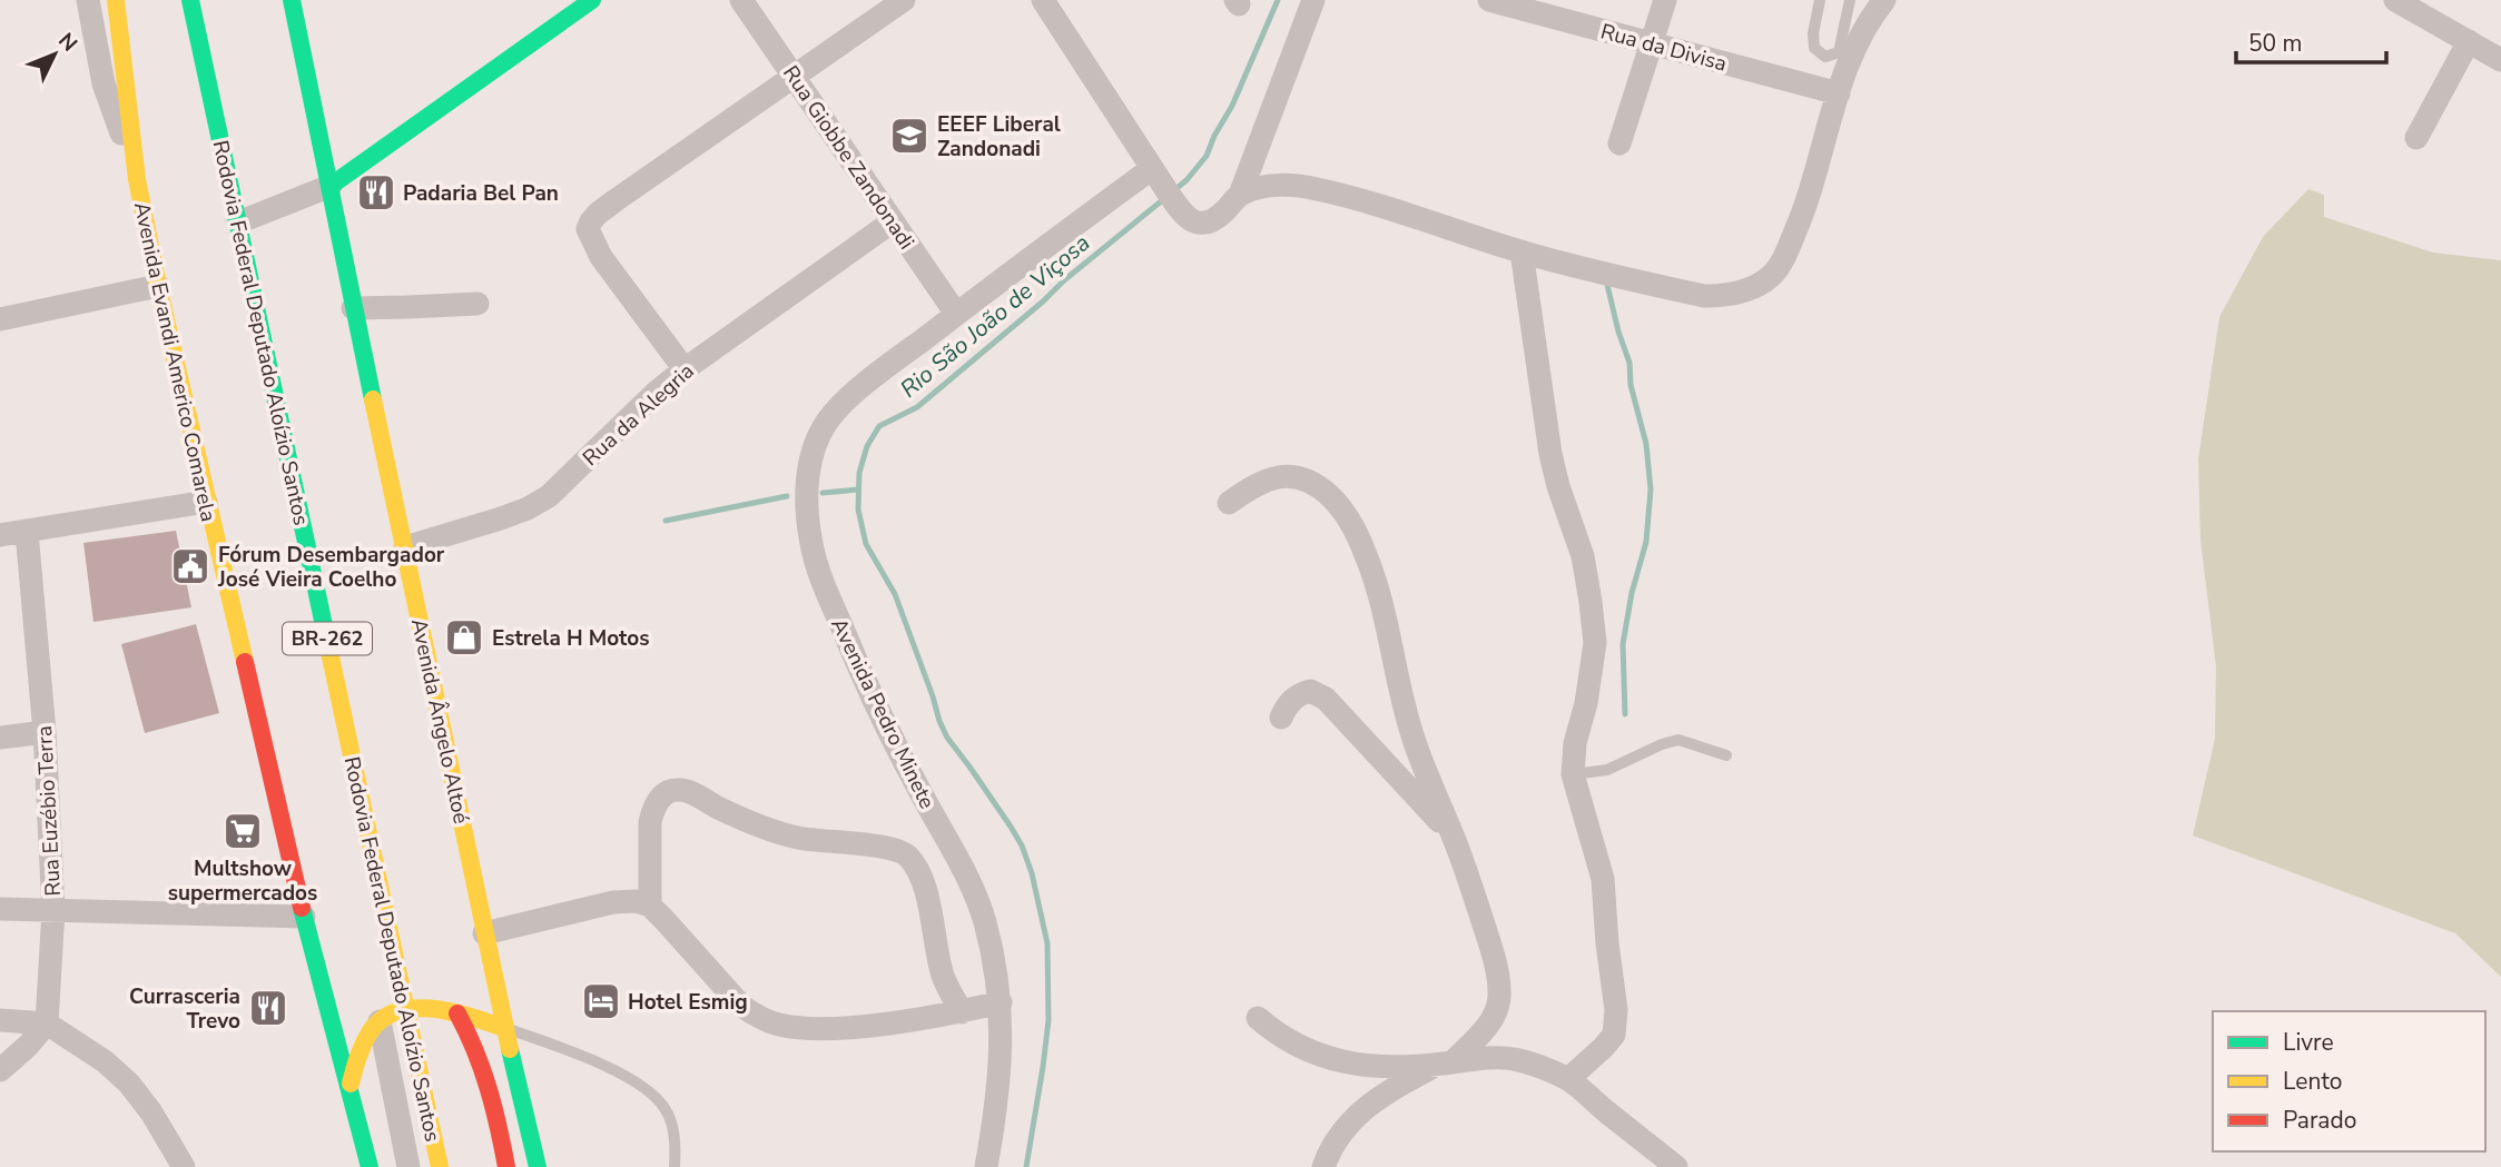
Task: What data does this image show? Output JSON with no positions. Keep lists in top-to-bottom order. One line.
{"streets":{"main road":["Rodovia Federal Deputado Aloízio Santos","Avenida Evandi Americo Comarela","BR-262","Avenida Ângelo Altoé"],"street":["Rua da Divisa","Rua Giobbe Zandonadi","Rua da Alegria","Avenida Pedro Minete","Rua Euzébio Terra"]},"crossings":[["Rua Giobbe Zandonadi","Rua da Alegria"],["Rua Giobbe Zandonadi","Avenida Pedro Minete"],["Rua da Alegria","Avenida Ângelo Altoé"]],"water":["Rio São João de Viçosa"],"places":{"school or university":["EEEF Liberal Zandonadi"],"restaurant":["Padaria Bel Pan","Currasceria Trevo"],"public building":["Fórum Desembargador José Vieira Coelho"],"shop":["Estrela H Motos"],"supermarket":["Multshow supermercados"],"hotel":["Hotel Esmig"]},"legend":["Livre","Lento","Parado"],"scale_bar":"50 m","north":"top right"}
